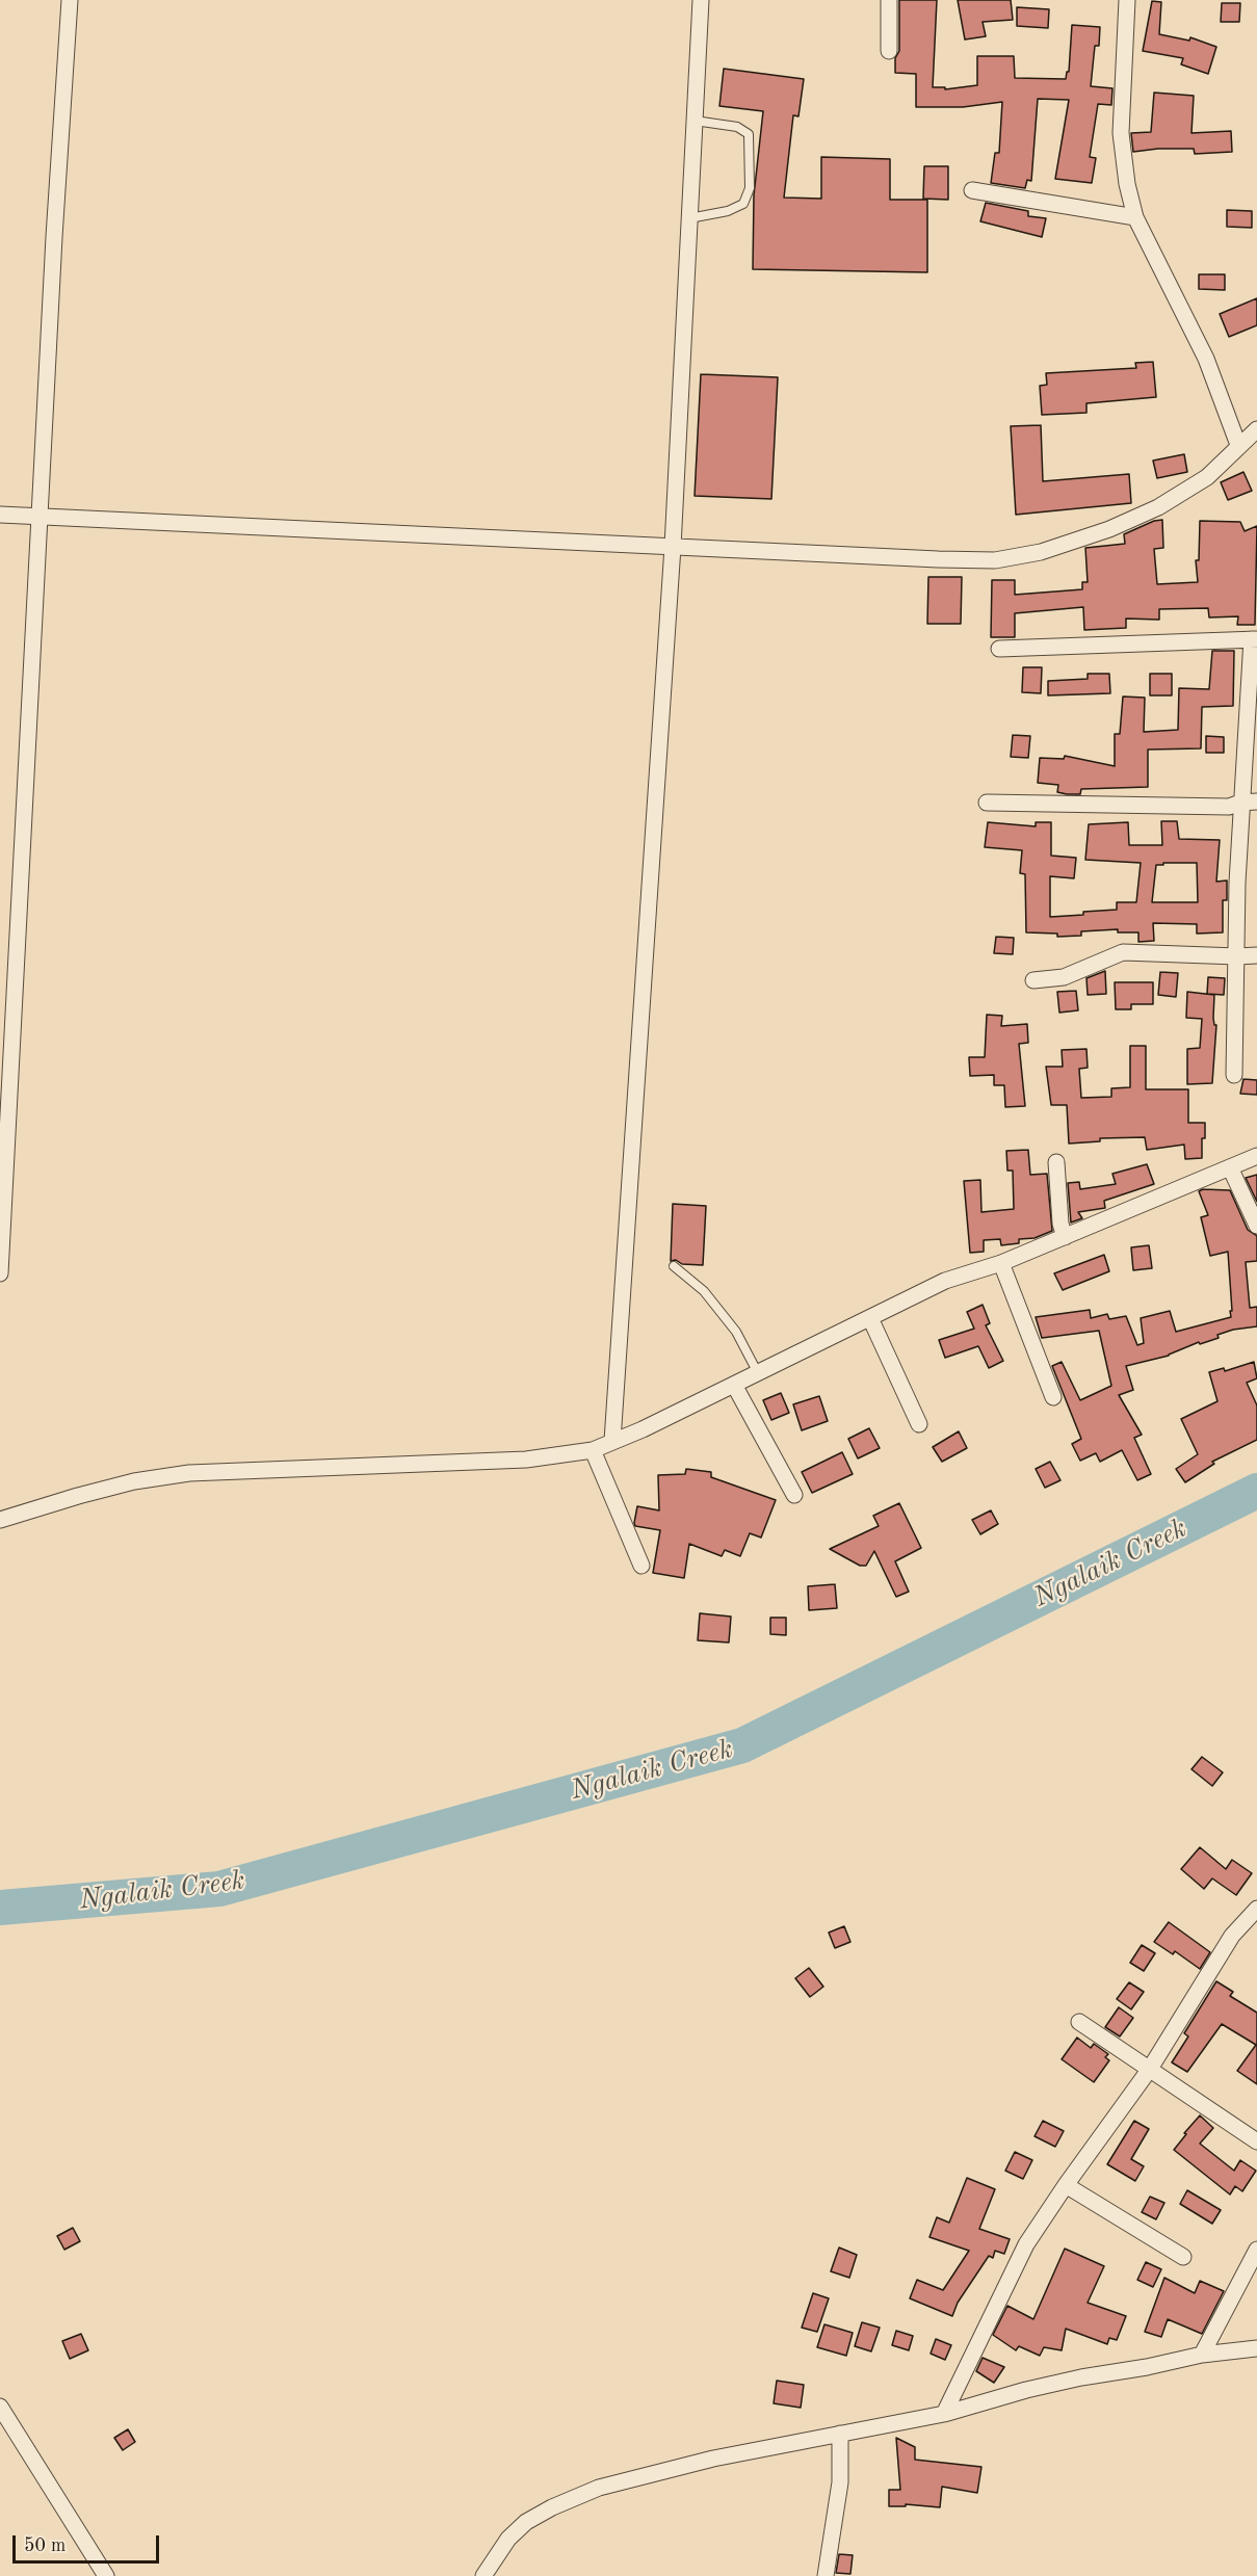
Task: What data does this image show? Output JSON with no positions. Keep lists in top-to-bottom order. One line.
{"water":["Ngalaik Creek"],"scale_bar":"50 m"}
